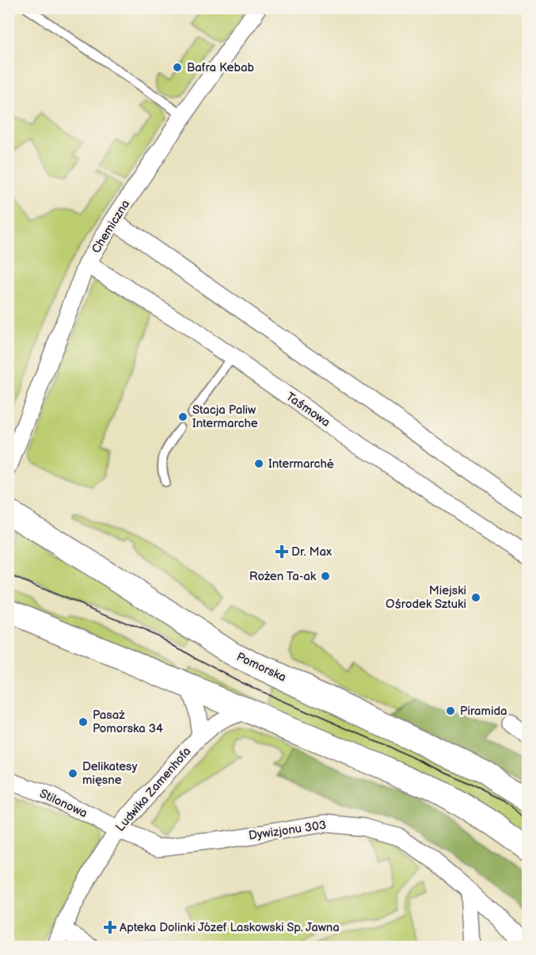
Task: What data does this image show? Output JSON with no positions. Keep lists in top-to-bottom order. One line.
{"streets":{"main road":["Pomorska"],"street":["Chemiczna","Taśmowa","Ludwika Zamenhofa","Stilonowa","Dywizjonu 303"]},"crossings":[["Chemiczna","Taśmowa"],["Ludwika Zamenhofa","Stilonowa"],["Ludwika Zamenhofa","Dywizjonu 303"],["Stilonowa","Dywizjonu 303"]],"places":{"other":["Bafra Kebab","Stacja Paliw Intermarche","Intermarché","Rożen Ta-ak","Miejski Ośrodek Sztuki","Piramida","Pasaż Pomorska 34","Delikatesy mięsne"],"health":["Dr. Max","Apteka Dolinki Józef Laskowski Sp. Jawna"]}}
